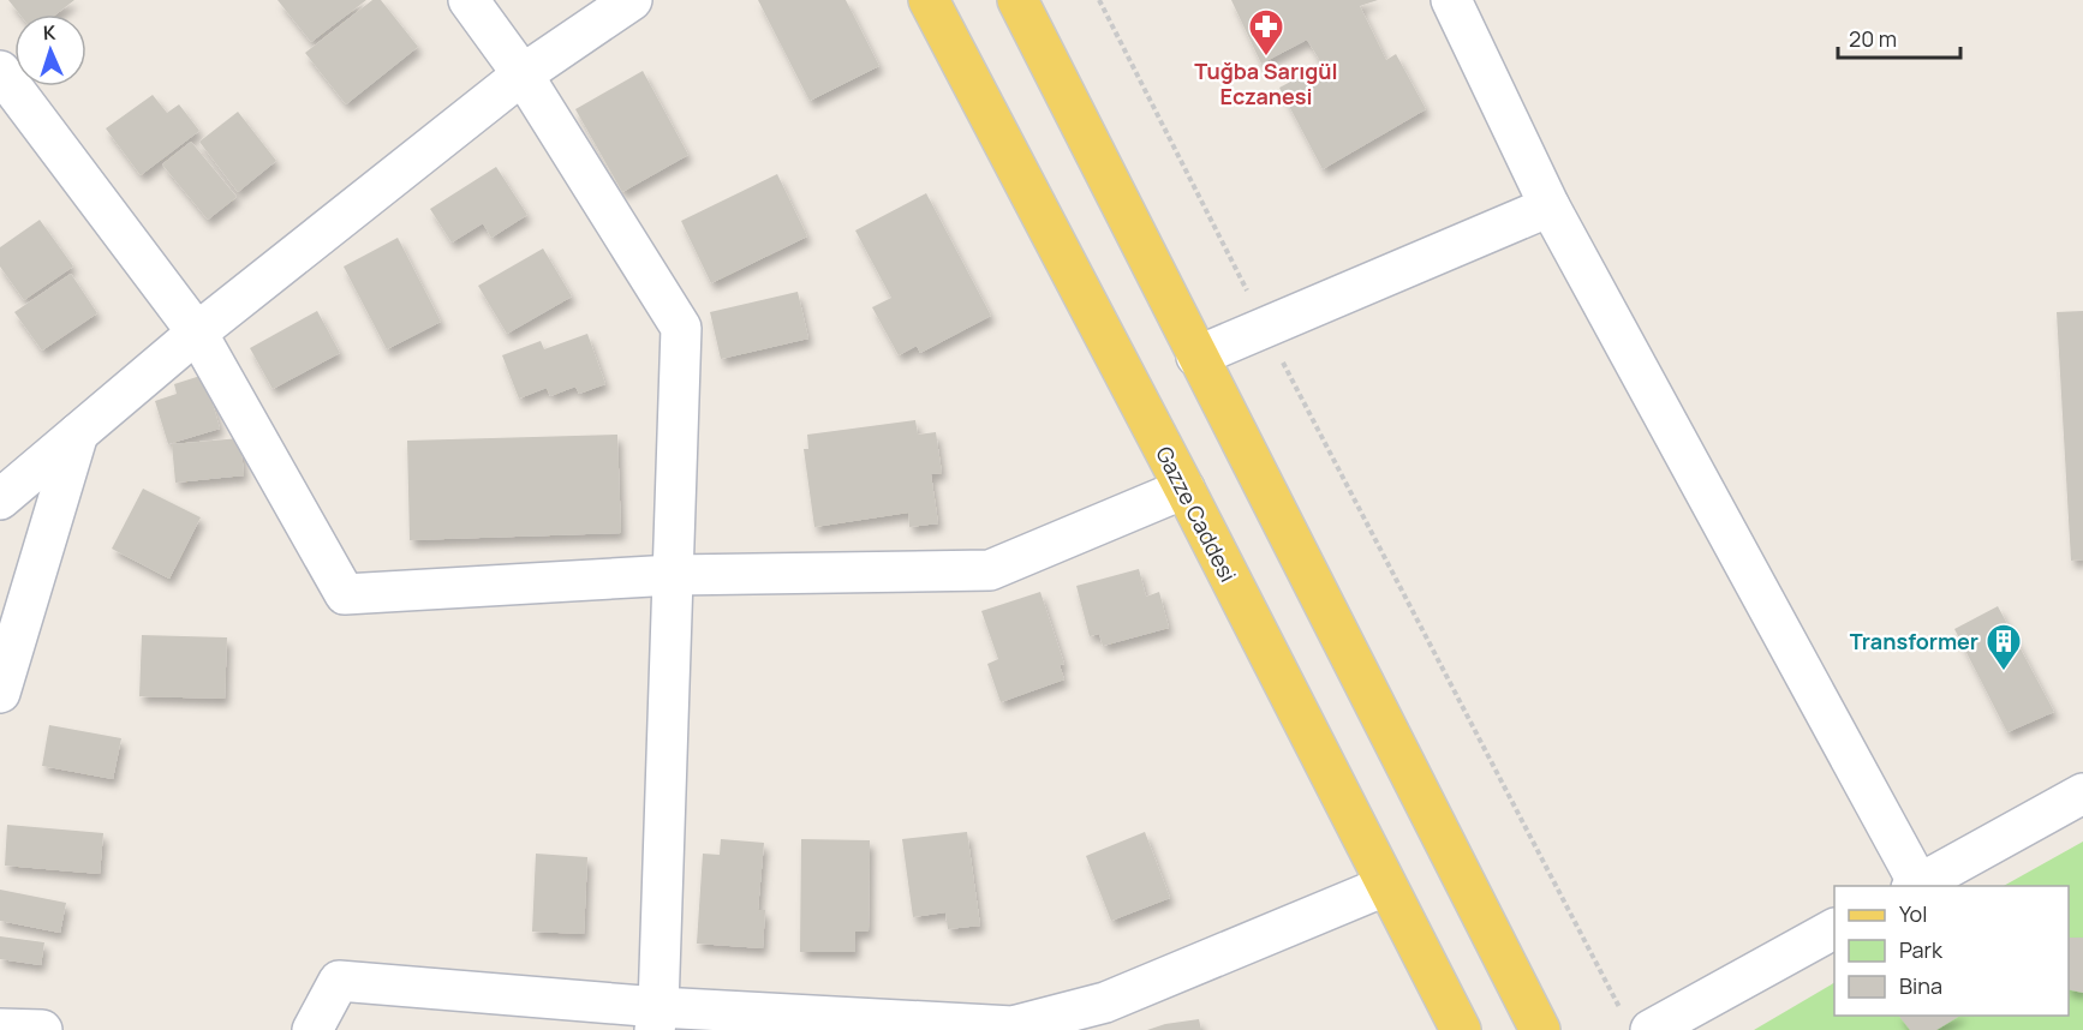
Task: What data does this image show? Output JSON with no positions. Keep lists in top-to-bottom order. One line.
{"streets":{"main road":["Gazze Caddesi"]},"places":{"pharmacy":["Tuğba Sarıgül Eczanesi"],"building":["Transformer"]},"legend":["Yol","Park","Bina"],"scale_bar":"20 m","north":"top"}
